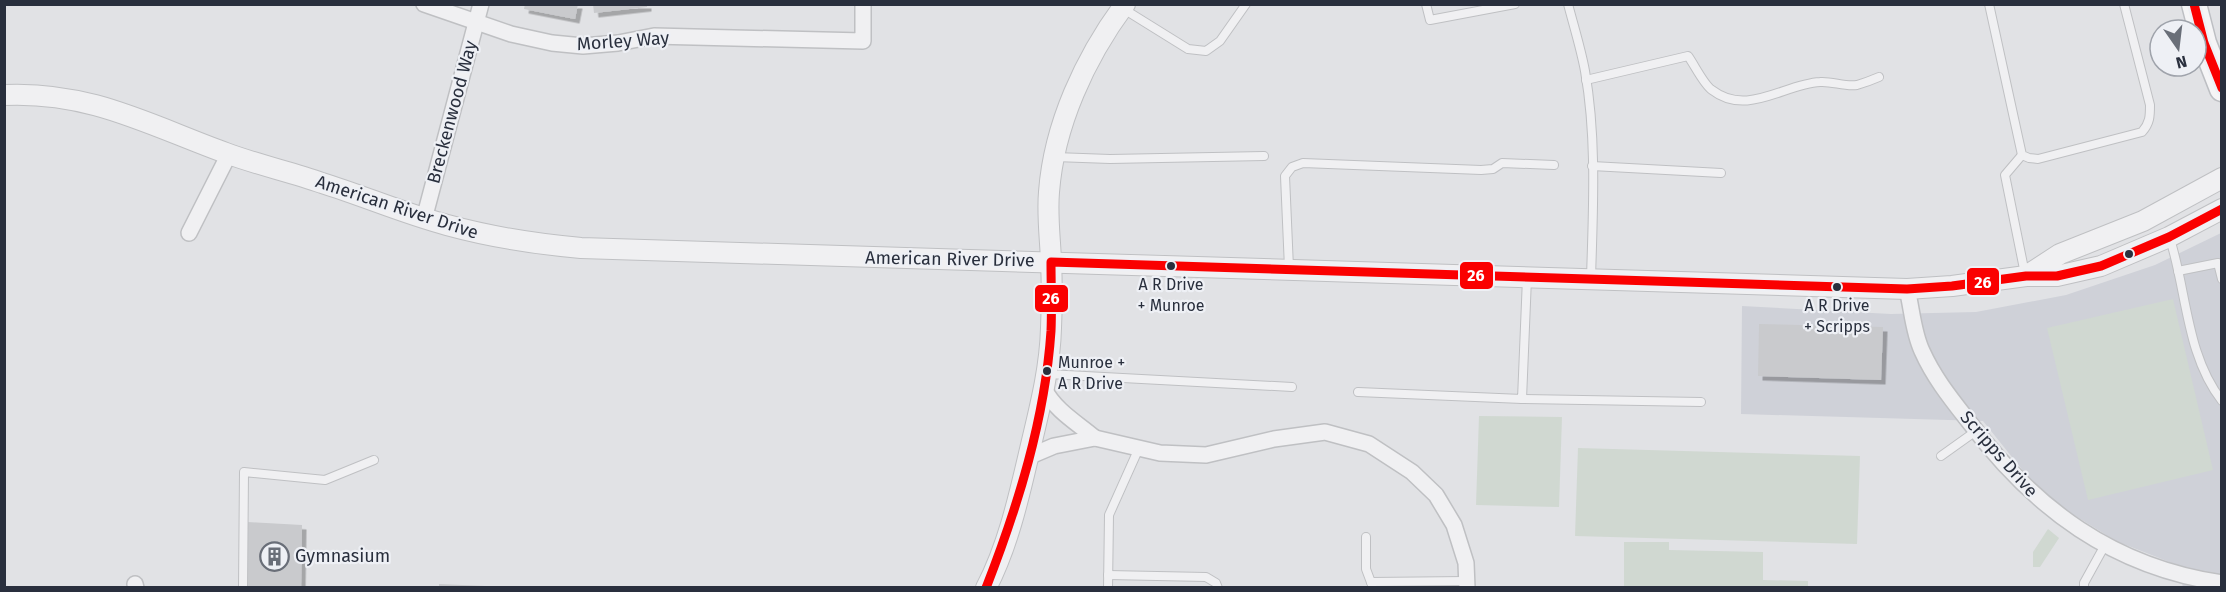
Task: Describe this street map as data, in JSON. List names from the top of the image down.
{
  "streets": {
    "street": [
      "Morley Way",
      "Breckenwood Way",
      "American River Drive",
      "Scripps Drive"
    ]
  },
  "crossings": [
    ["Morley Way", "Breckenwood Way"],
    ["Breckenwood Way", "American River Drive"],
    ["American River Drive", "Scripps Drive"]
  ],
  "places": {
    "other": ["A R Drive + Munroe", "A R Drive + Scripps", "Munroe + A R Drive"],
    "building": ["Gymnasium"]
  },
  "lines": ["transit line 26"],
  "north": "bottom"
}
